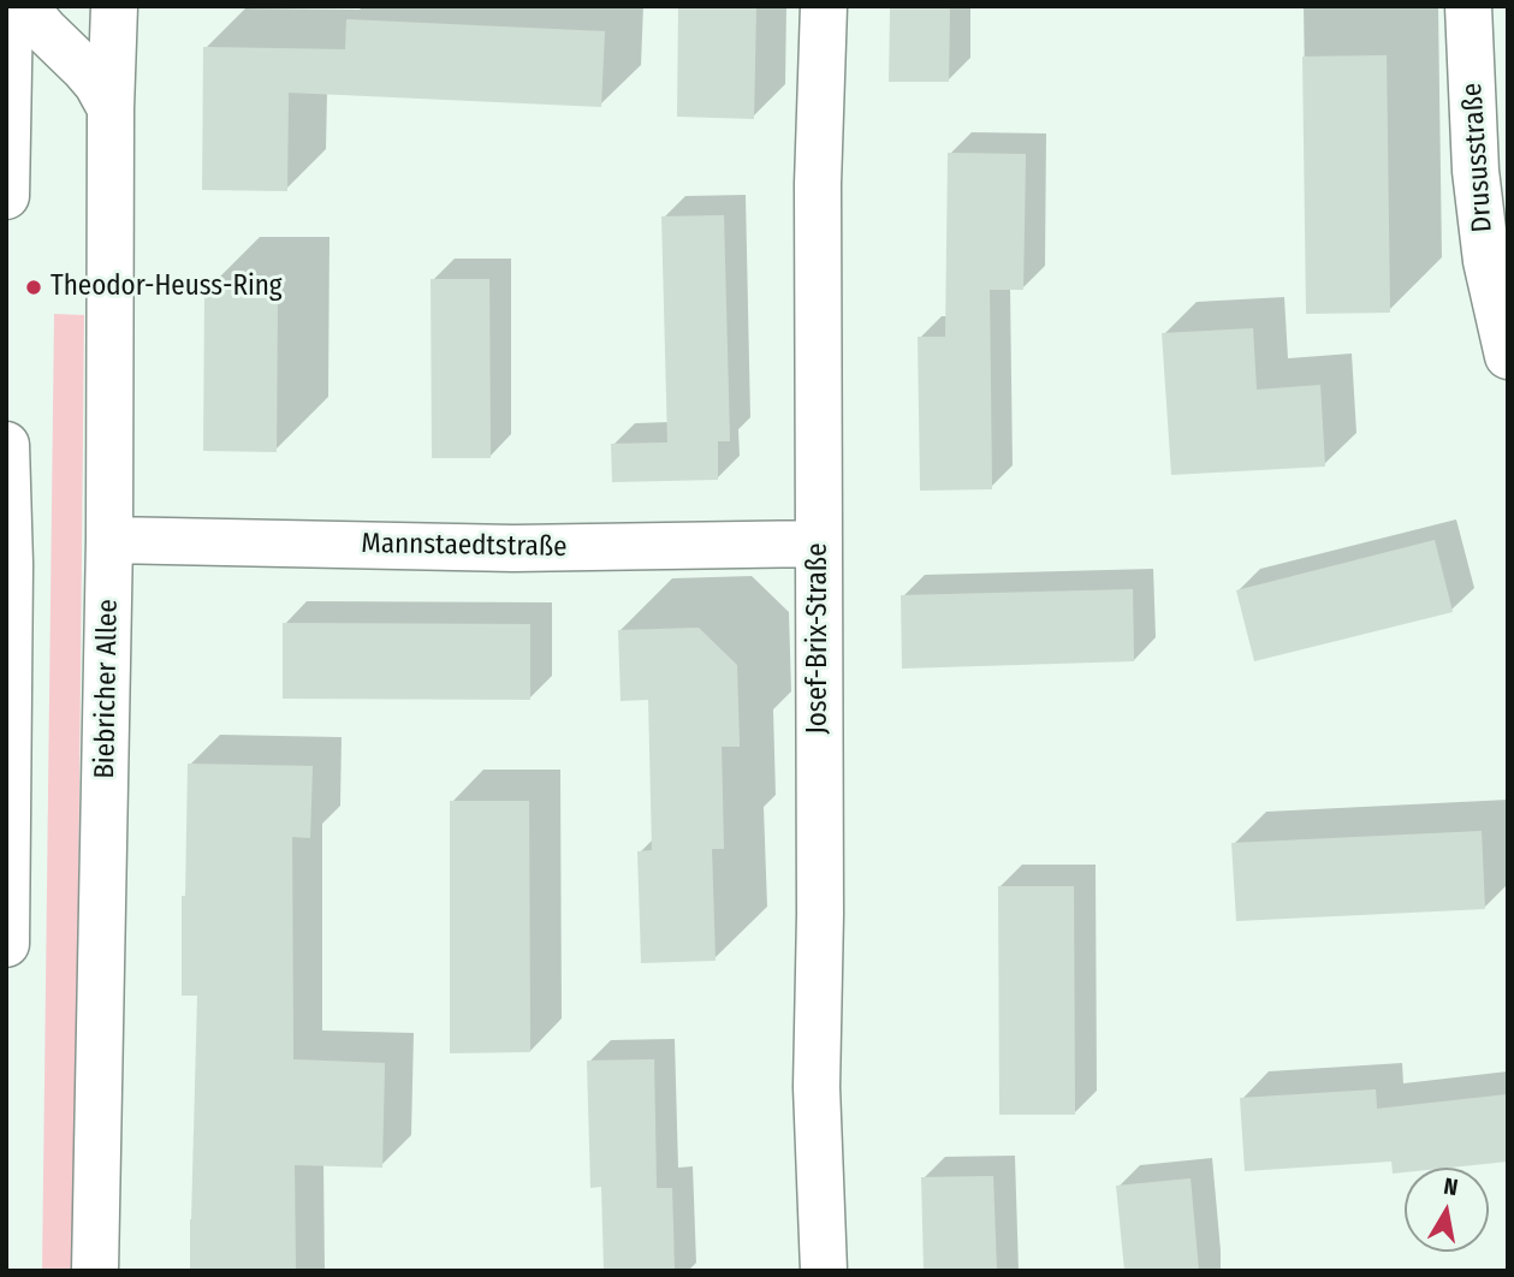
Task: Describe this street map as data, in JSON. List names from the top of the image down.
{
  "streets": {
    "street": [
      "Drususstraße",
      "Mannstaedtstraße",
      "Josef-Brix-Straße",
      "Biebricher Allee"
    ]
  },
  "crossings": [
    ["Mannstaedtstraße", "Josef-Brix-Straße"],
    ["Mannstaedtstraße", "Biebricher Allee"]
  ],
  "places": ["Theodor-Heuss-Ring"],
  "north": "top"
}
